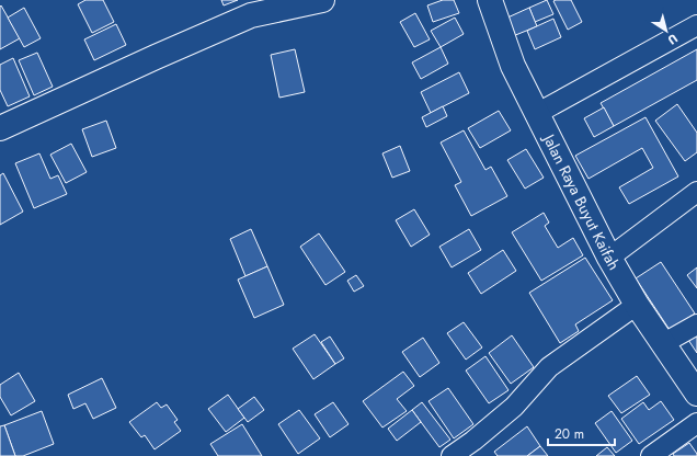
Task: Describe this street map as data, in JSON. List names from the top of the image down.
{
  "streets": {
    "street": ["Jalan Raya Buyut Kaifah"]
  },
  "scale_bar": "20 m",
  "north": "bottom right"
}
